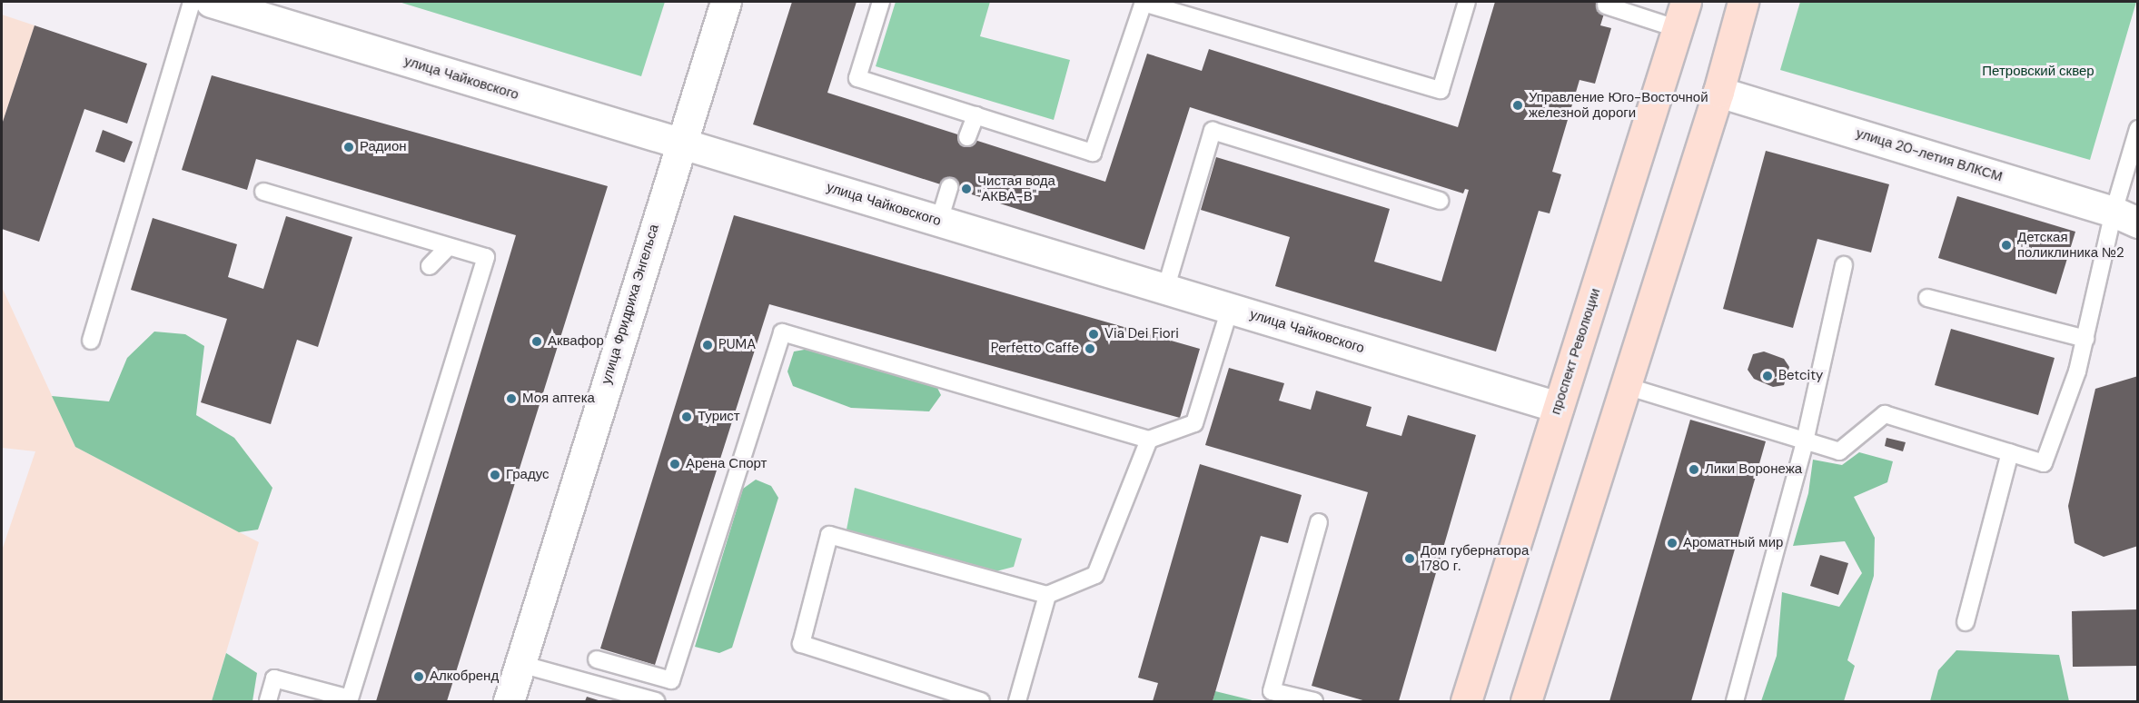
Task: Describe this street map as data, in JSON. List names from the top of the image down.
{
  "streets": {
    "main road": ["проспект Революции"],
    "street": ["улица Чайковского", "улица 20-летия ВЛКСМ", "улица Фридриха Энгельса"]
  },
  "crossings": [
    ["улица Чайковского", "улица Фридриха Энгельса"],
    ["улица Чайковского", "проспект Революции"]
  ],
  "parks": ["Петровский сквер"],
  "places": [
    "Управление Юго-Восточной железной дороги",
    "Радион",
    "Чистая вода \"АКВА-В\"",
    "Детская поликлиника №2",
    "Via Dei Fiori",
    "Аквафор",
    "PUMA",
    "Perfetto Caffe",
    "Betcity",
    "Моя аптека",
    "Турист",
    "Арена Спорт",
    "Лики Воронежа",
    "Градус",
    "Ароматный мир",
    "Дом губернатора 1780 г.",
    "Алкобренд"
  ]
}
